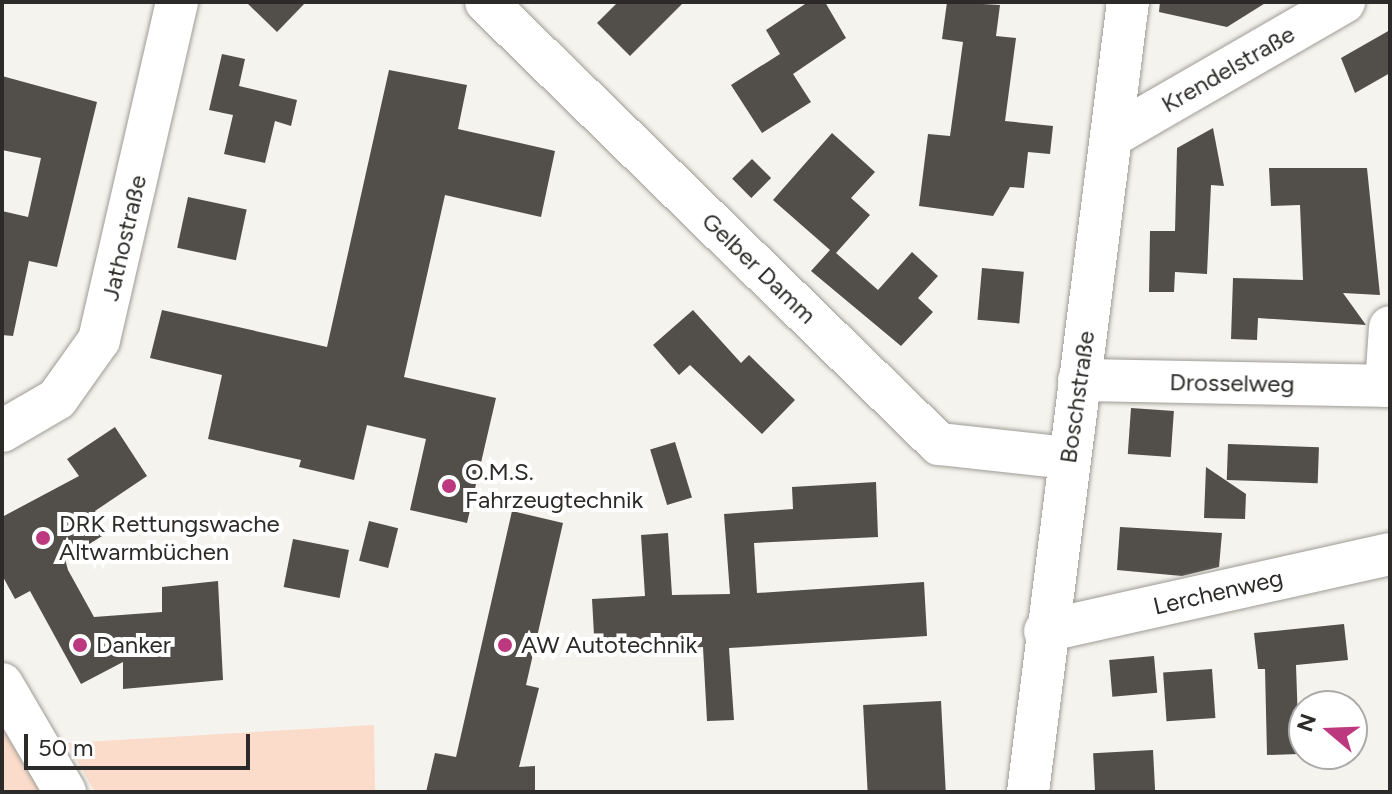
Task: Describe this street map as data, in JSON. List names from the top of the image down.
{
  "streets": {
    "street": [
      "Krendelstraße",
      "Jathostraße",
      "Gelber Damm",
      "Drosselweg",
      "Boschstraße",
      "Lerchenweg"
    ]
  },
  "crossings": [
    ["Krendelstraße", "Boschstraße"],
    ["Gelber Damm", "Boschstraße"],
    ["Drosselweg", "Boschstraße"],
    ["Boschstraße", "Lerchenweg"]
  ],
  "places": [
    "O.M.S. Fahrzeugtechnik",
    "DRK Rettungswache Altwarmbüchen",
    "Danker",
    "AW Autotechnik"
  ],
  "scale_bar": "50 m",
  "north": "left"
}
